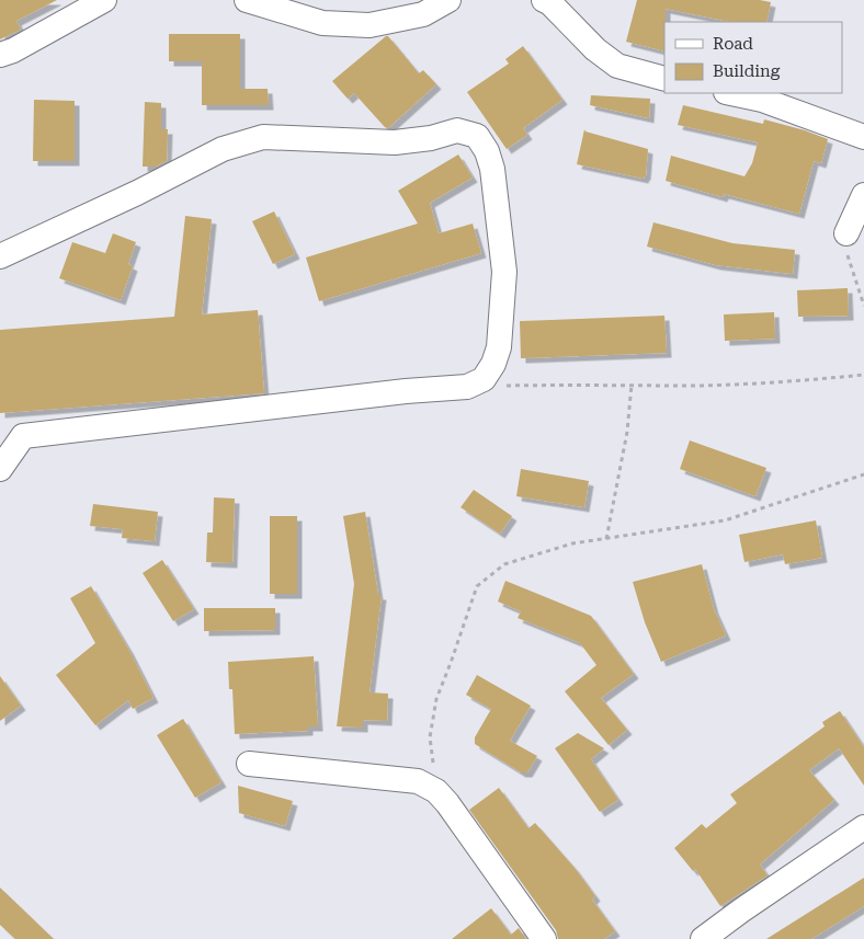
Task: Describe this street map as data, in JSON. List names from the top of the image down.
{
  "legend": ["Road", "Building"]
}
